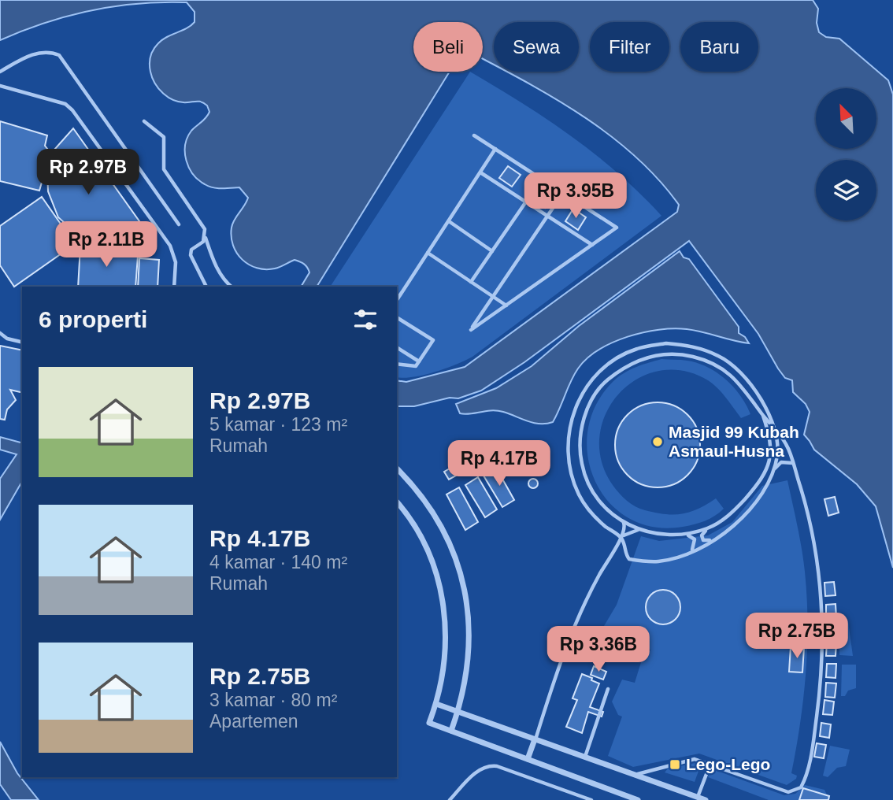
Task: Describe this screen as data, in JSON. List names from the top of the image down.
{
  "places": {
    "other": ["Masjid 99 Kubah Asmaul-Husna"],
    "transit": ["Lego-Lego"]
  },
  "north": "top left",
  "page": {
    "chip": [
      "Beli",
      "Sewa",
      "Filter",
      "Baru"
    ],
    "price": [
      "Rp 2.97B",
      "Rp 3.95B",
      "Rp 2.11B",
      "Rp 4.17B",
      "Rp 2.75B",
      "Rp 3.36B"
    ],
    "heading": "6 properti",
    "list": [
      {
        "name": "Rp 2.97B",
        "note": "5 kamar · 123 m² · Rumah"
      },
      {
        "name": "Rp 4.17B",
        "note": "4 kamar · 140 m² · Rumah"
      },
      {
        "name": "Rp 2.75B",
        "note": "3 kamar · 80 m² · Apartemen"
      }
    ]
  }
}
